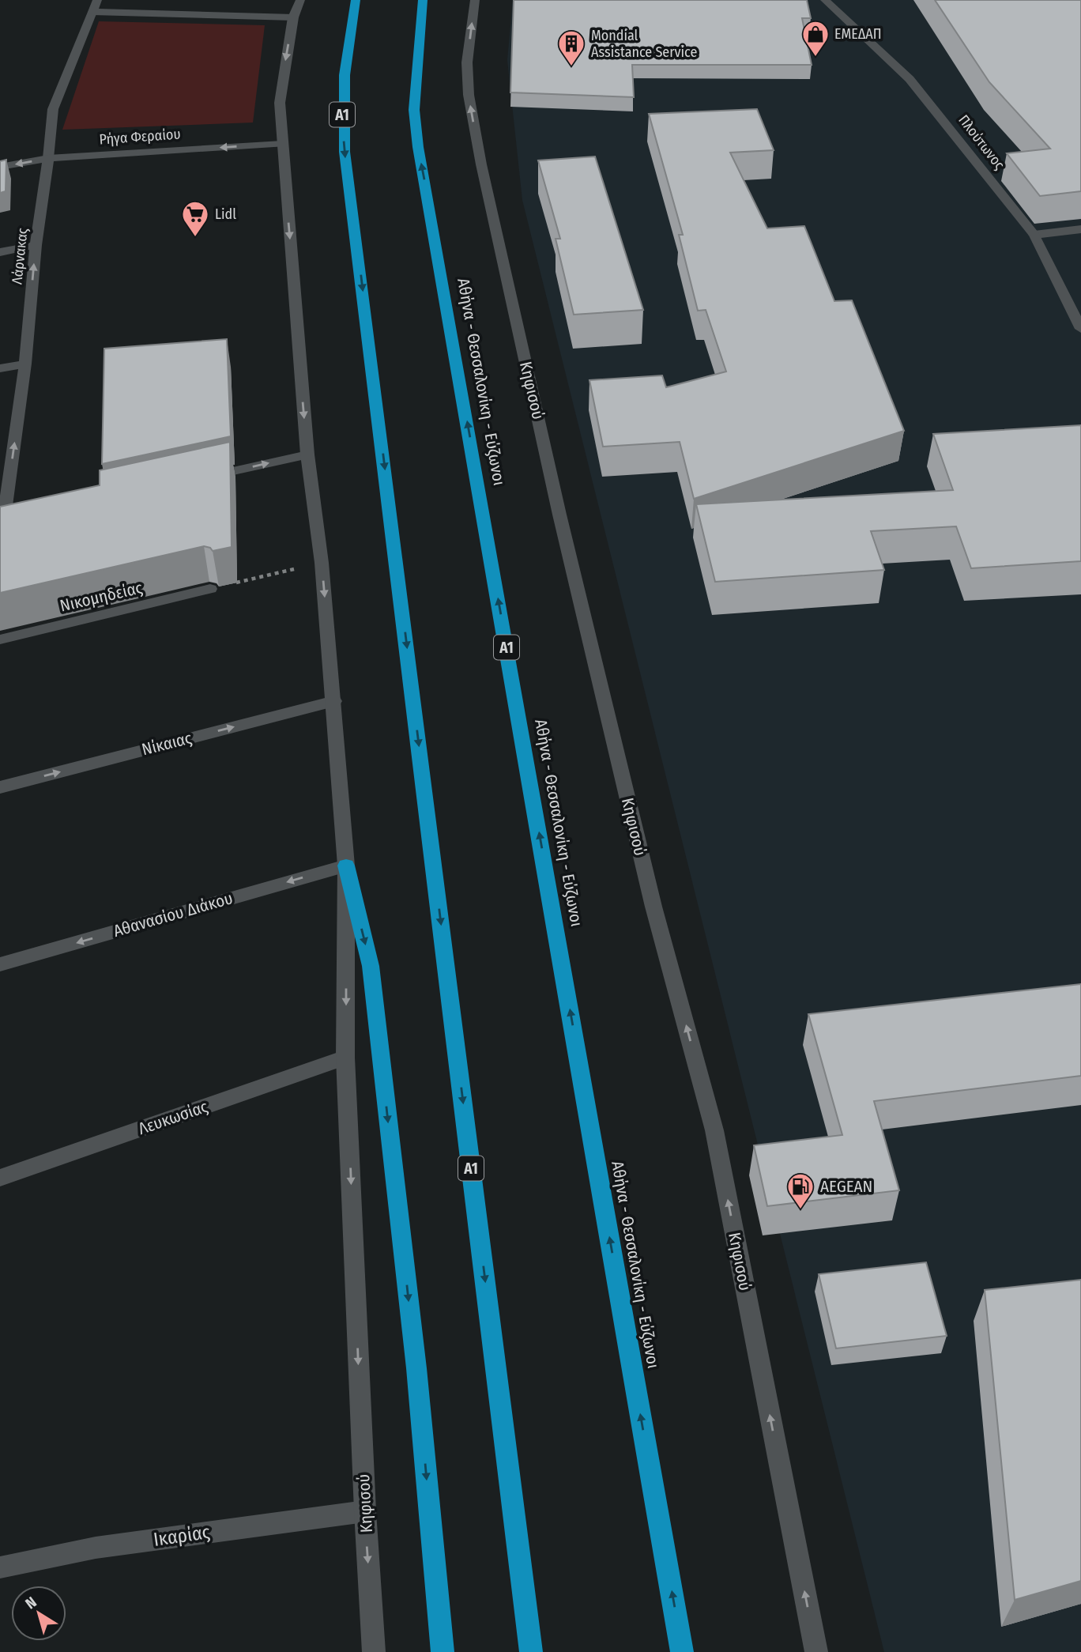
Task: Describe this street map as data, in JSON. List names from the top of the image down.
{
  "streets": {
    "highway": ["Α1", "Αθήνα - Θεσσαλονίκη - Εύζωνοι"],
    "main road": [
      "Ρήγα Φεραίου",
      "Πλούτωνος",
      "Λάρνακας",
      "Κηφισού",
      "Νικομηδείας",
      "Νίκαιας",
      "Αθανασίου Διάκου",
      "Λευκωσίας",
      "Ικαρίας"
    ]
  },
  "crossings": [
    ["Ρήγα Φεραίου", "Λάρνακας"],
    ["Ρήγα Φεραίου", "Κηφισού"],
    ["Κηφισού", "Νίκαιας"],
    ["Κηφισού", "Αθανασίου Διάκου"],
    ["Κηφισού", "Λευκωσίας"],
    ["Κηφισού", "Ικαρίας"]
  ],
  "one_way": ["Λάρνακας", "Νίκαιας", "Αθανασίου Διάκου"],
  "places": {
    "shop": ["ΕΜΕΔΑΠ"],
    "building": ["Mondial Assistance Service"],
    "supermarket": ["Lidl"],
    "fuel station": ["AEGEAN"]
  },
  "north": "top left"
}
